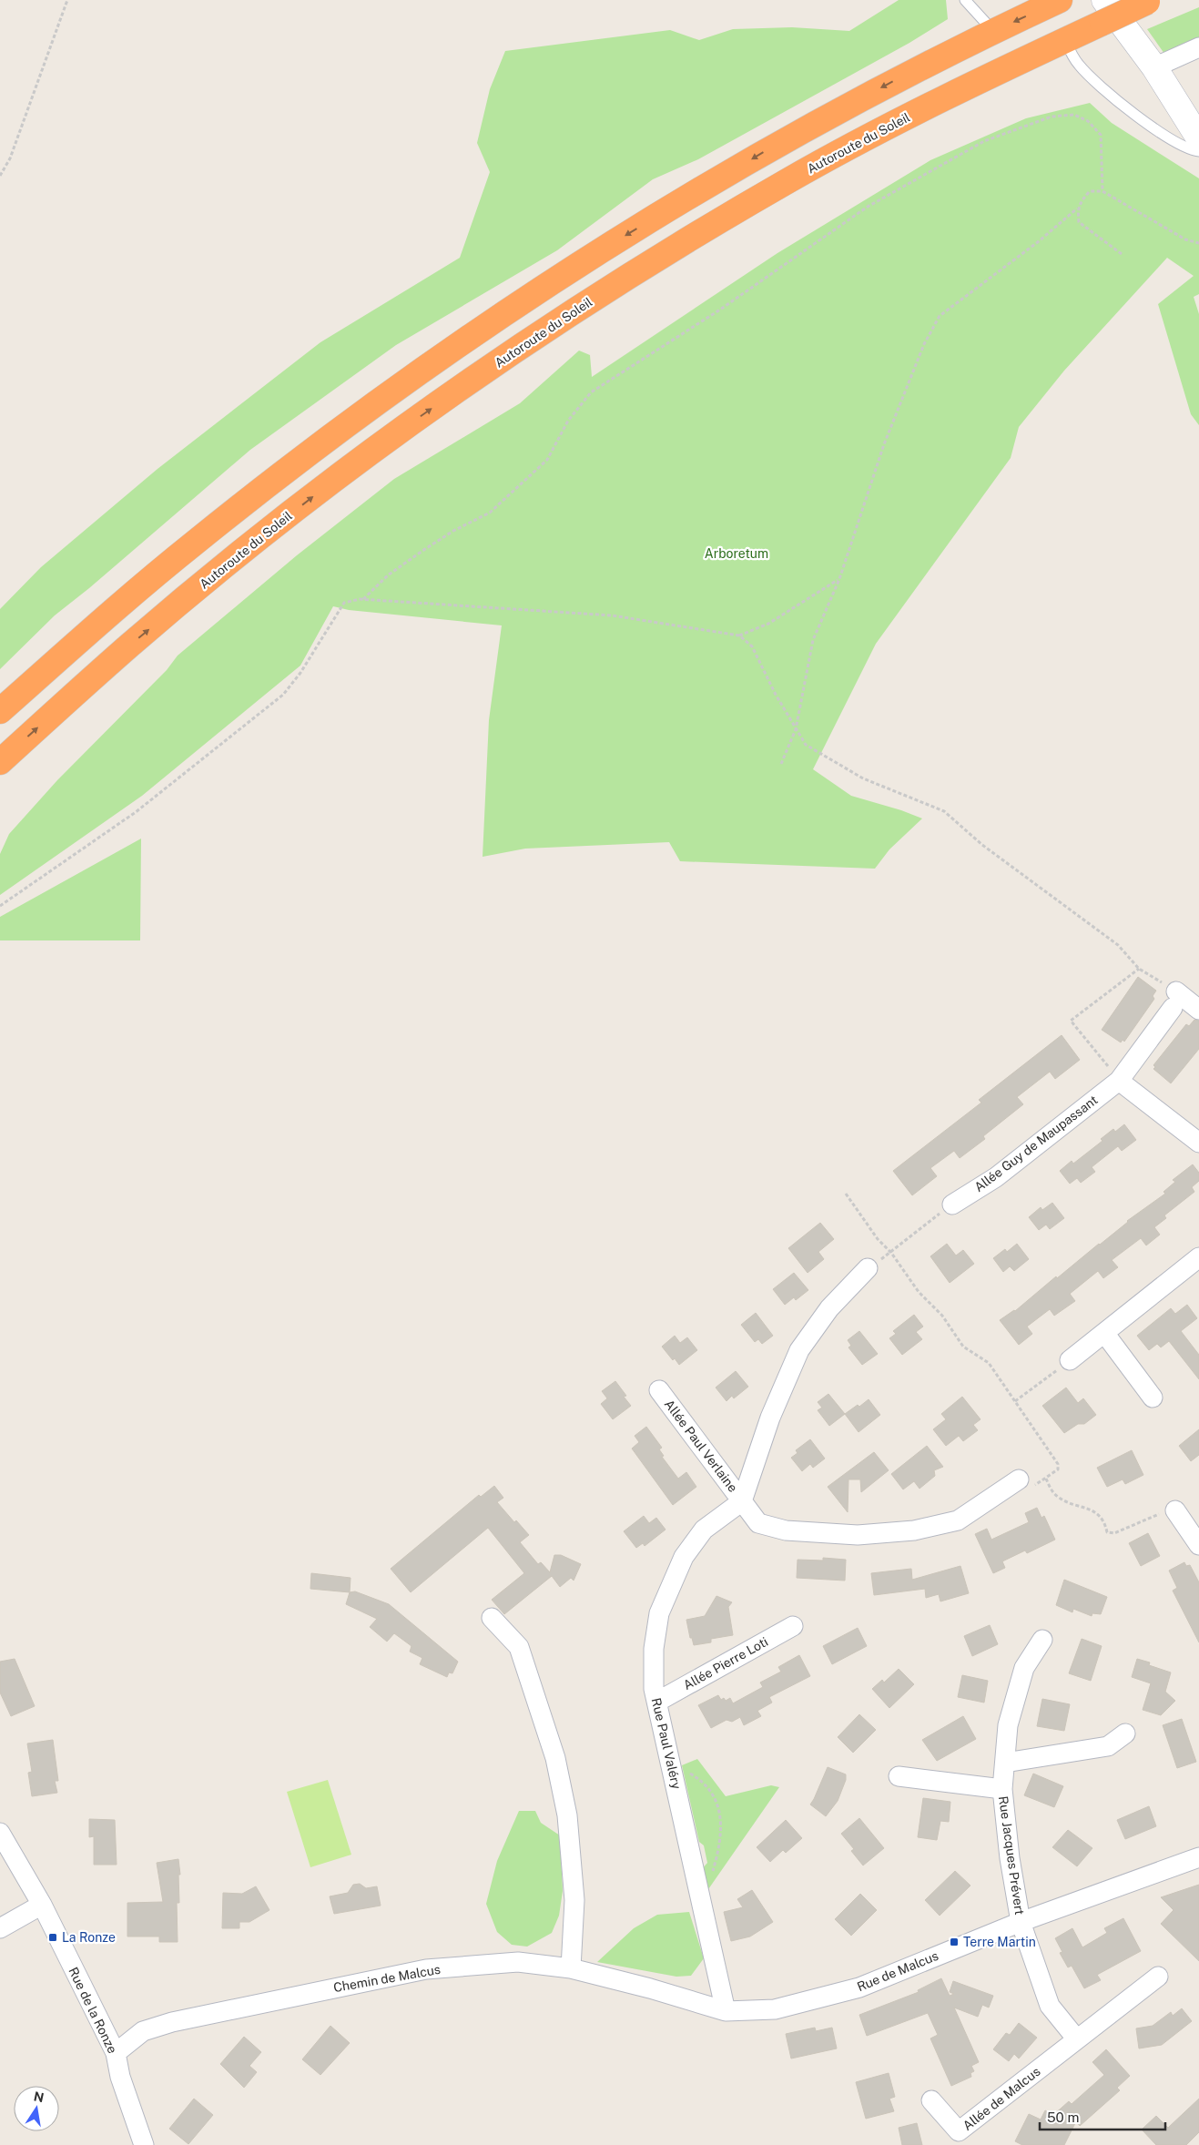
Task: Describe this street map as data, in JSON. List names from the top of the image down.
{
  "streets": {
    "highway": ["Autoroute du Soleil"],
    "street": [
      "Allée Guy de Maupassant",
      "Allée Paul Verlaine",
      "Allée Pierre Loti",
      "Rue Paul Valéry",
      "Rue Jacques Prévert",
      "Rue de Malcus",
      "Chemin de Malcus",
      "Rue de la Ronze",
      "Allée de Malcus"
    ]
  },
  "crossings": [
    ["Allée Paul Verlaine", "Rue Paul Valéry"],
    ["Allée Pierre Loti", "Rue Paul Valéry"],
    ["Rue Paul Valéry", "Rue de Malcus"],
    ["Rue Paul Valéry", "Chemin de Malcus"],
    ["Rue Jacques Prévert", "Rue de Malcus"],
    ["Rue de Malcus", "Chemin de Malcus"],
    ["Chemin de Malcus", "Rue de la Ronze"]
  ],
  "parks": ["Arboretum"],
  "places": {
    "transit": ["La Ronze", "Terre Martin"]
  },
  "scale_bar": "50 m",
  "north": "top"
}
